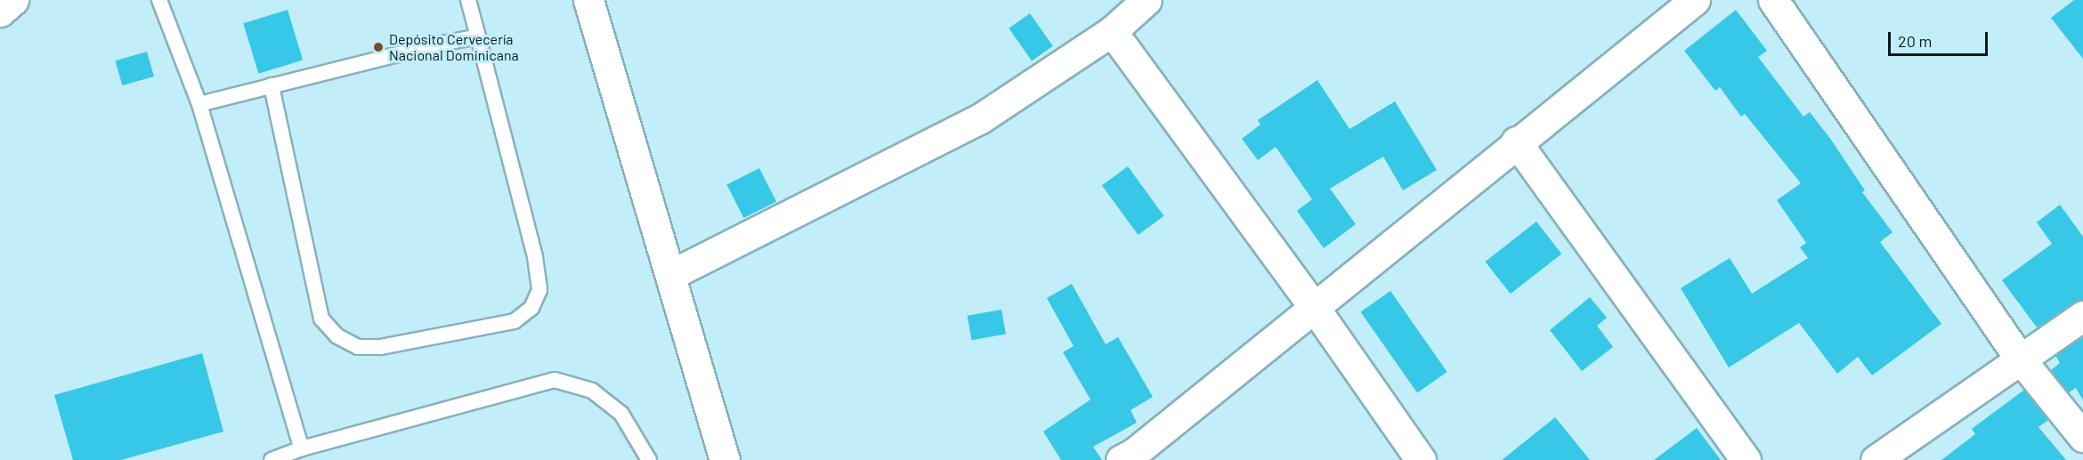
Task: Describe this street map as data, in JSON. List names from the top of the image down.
{
  "places": ["Depósito Cervecería Nacional Dominicana"],
  "scale_bar": "20 m"
}
